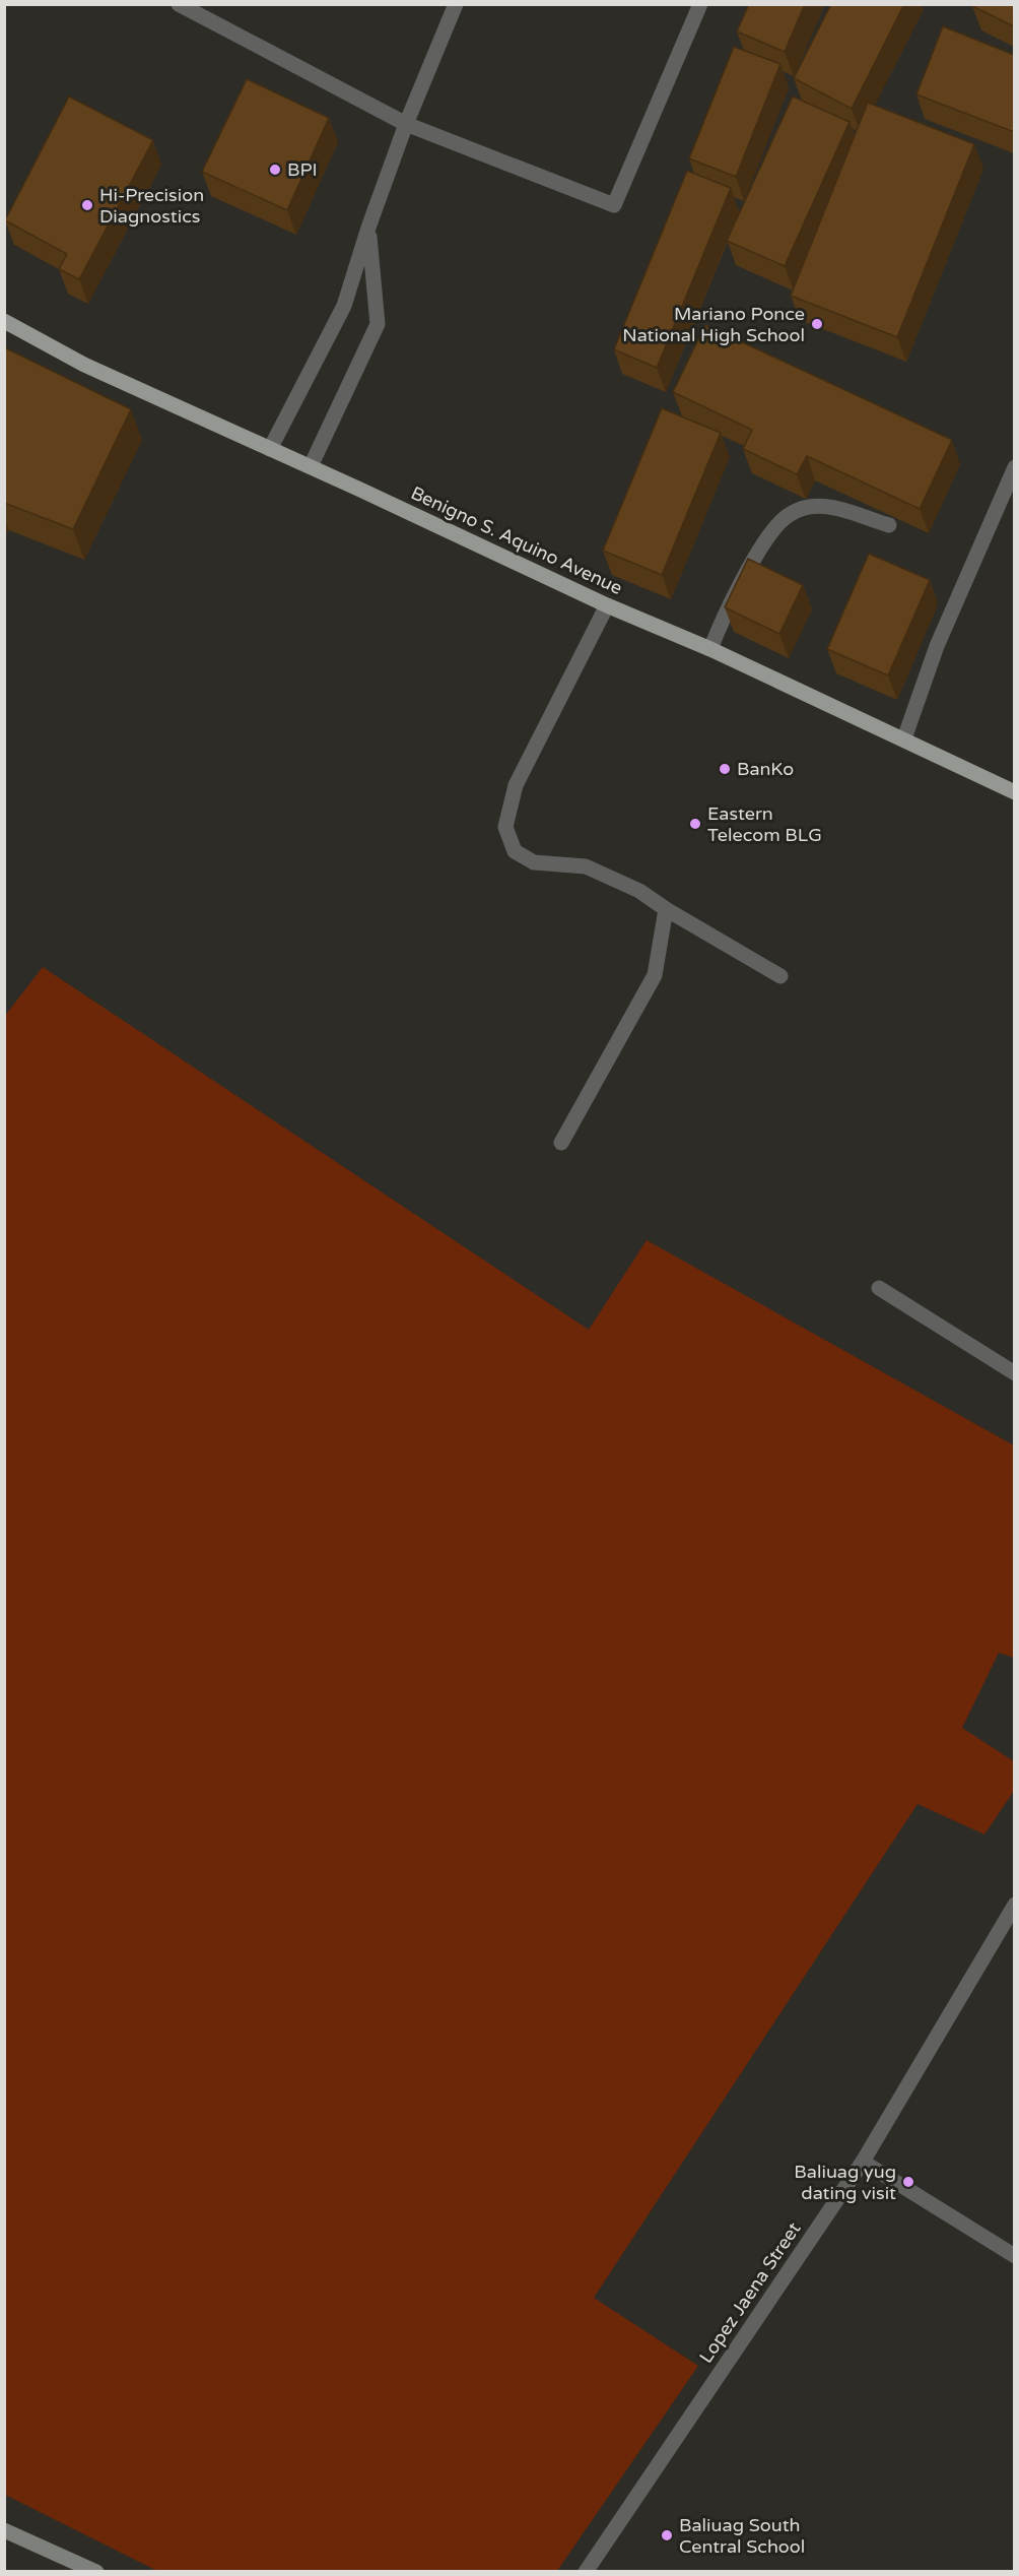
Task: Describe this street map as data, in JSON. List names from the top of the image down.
{
  "streets": {
    "main road": ["Benigno S. Aquino Avenue"],
    "street": ["Lopez Jaena Street"]
  },
  "places": [
    "BPI",
    "Hi-Precision Diagnostics",
    "Mariano Ponce National High School",
    "BanKo",
    "Eastern Telecom BLG",
    "Baliuag yug dating visit",
    "Baliuag South Central School"
  ]
}
